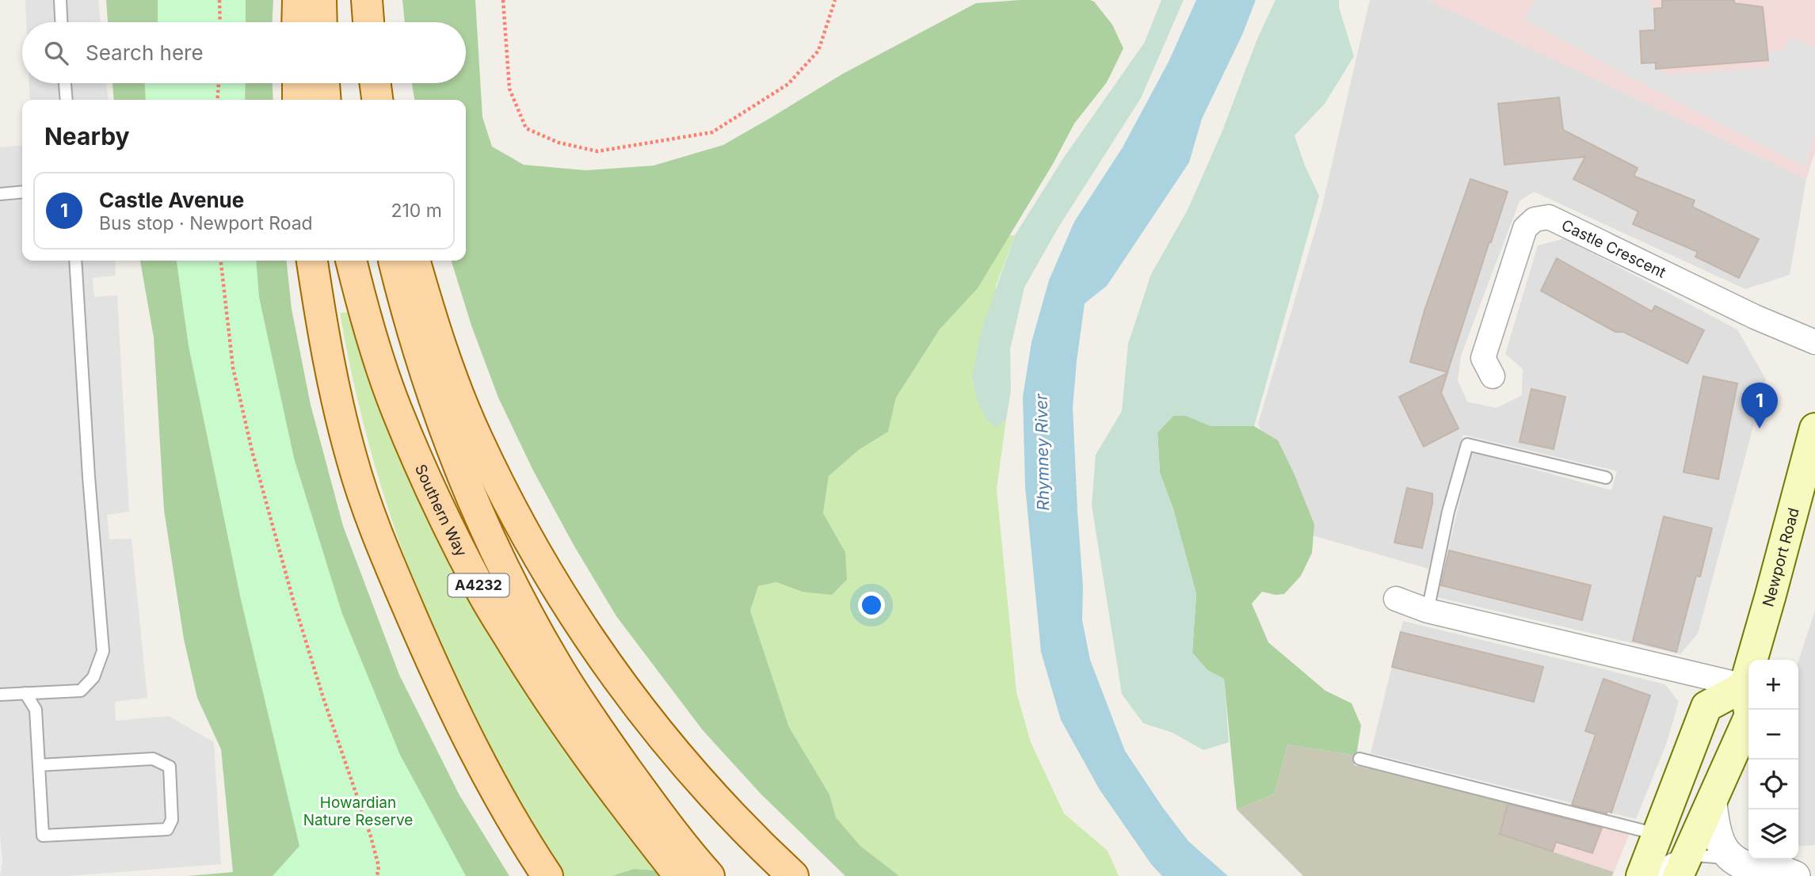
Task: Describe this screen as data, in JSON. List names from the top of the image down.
{
  "streets": {
    "main road": ["Southern Way", "Newport Road", "A4232"],
    "street": ["Castle Crescent"]
  },
  "water": ["Rhymney River"],
  "parks": ["Howardian Nature Reserve"],
  "page": {
    "search": "Search here",
    "heading": "Nearby",
    "list": [
      {
        "mark": "1",
        "name": "Castle Avenue",
        "note": "Bus stop · Newport Road",
        "value": "210 m"
      }
    ],
    "pins": "1",
    "map_buttons": ["+", "−"]
  }
}
